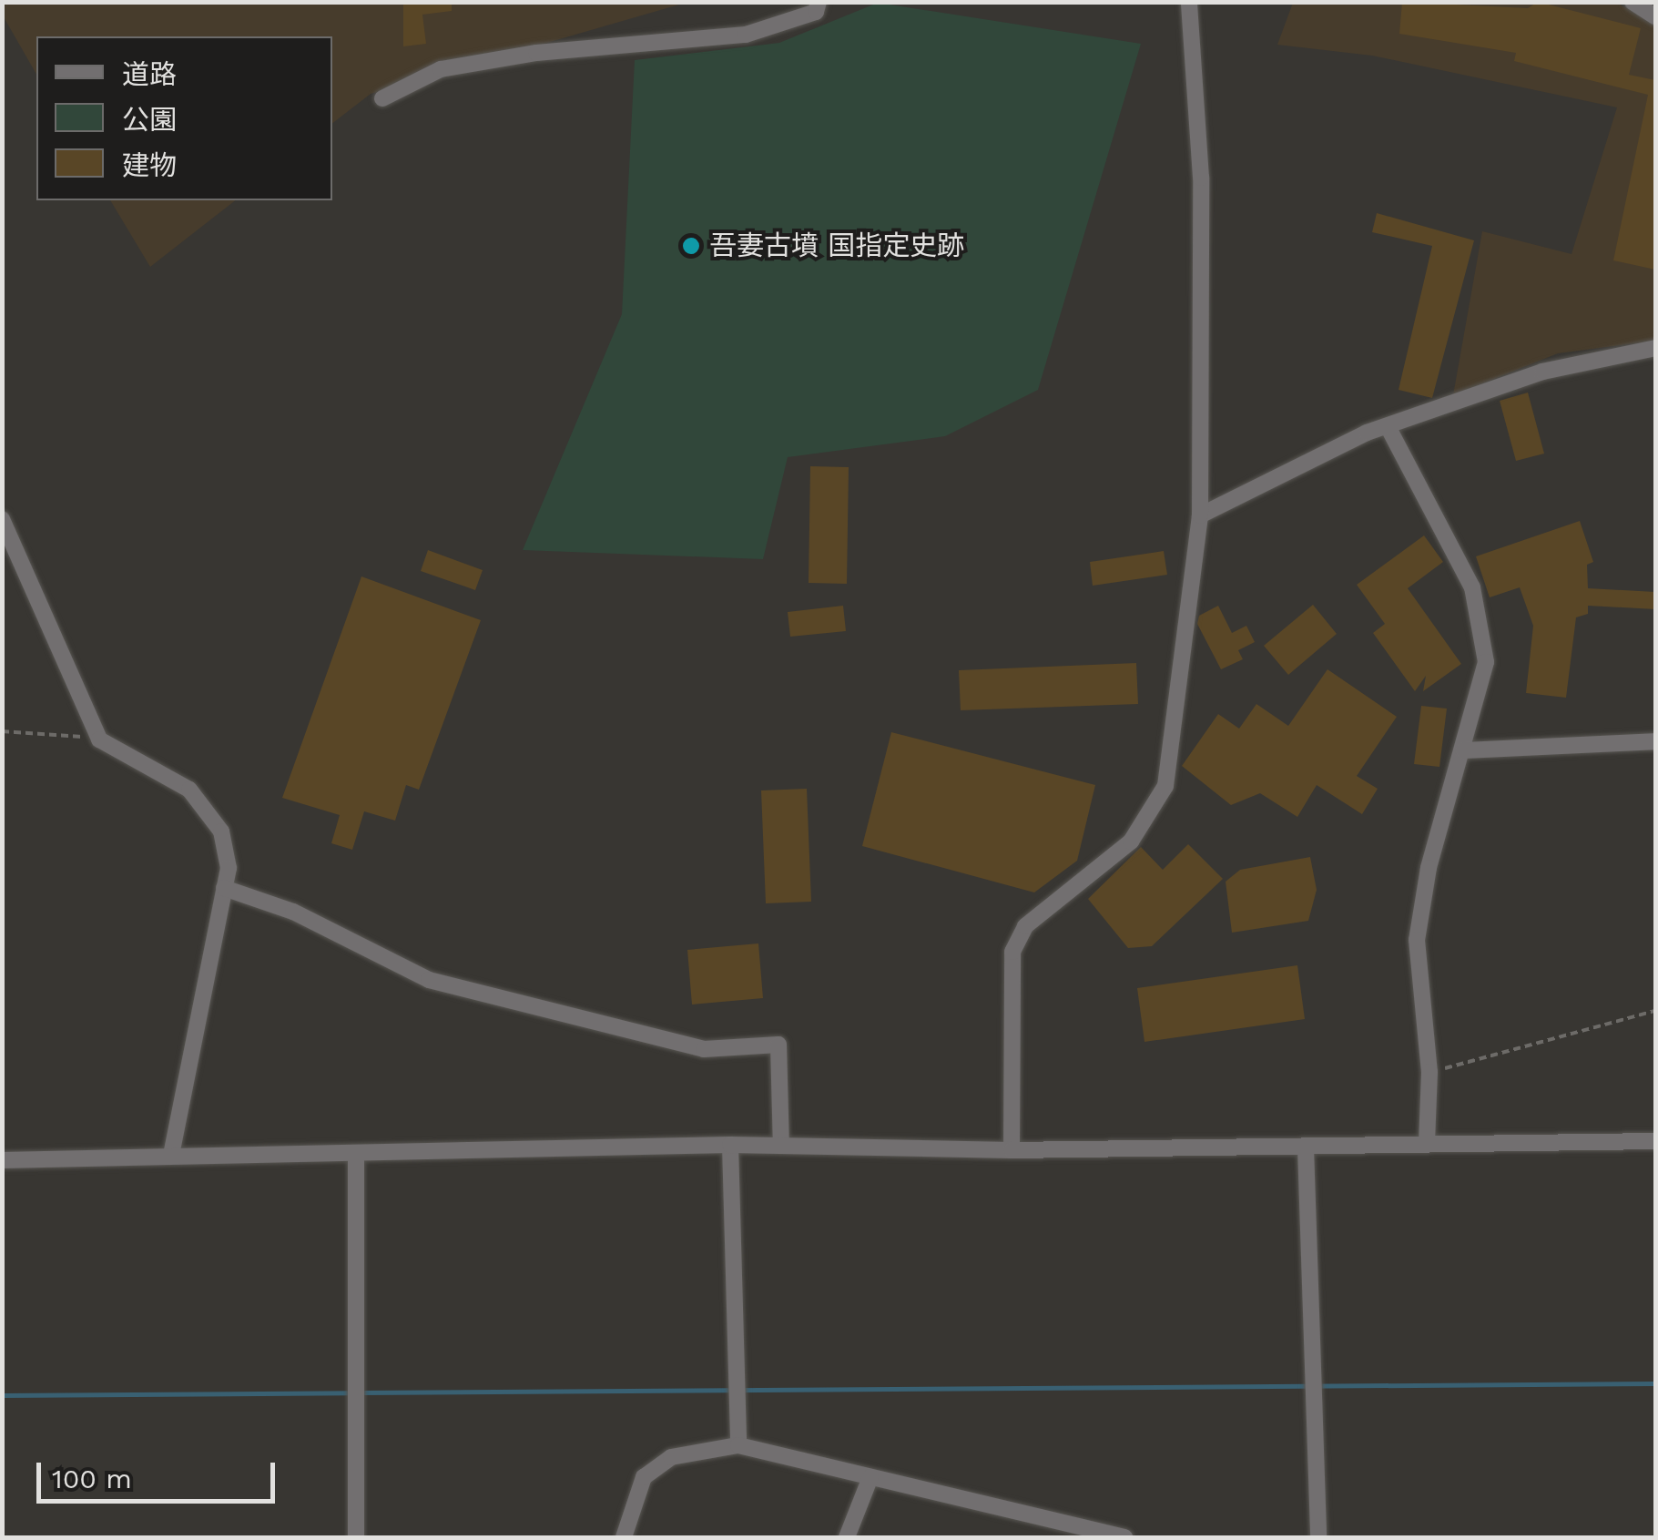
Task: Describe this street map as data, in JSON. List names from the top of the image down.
{
  "places": ["吾妻古墳 国指定史跡"],
  "legend": ["道路", "公園", "建物"],
  "scale_bar": "100 m"
}
